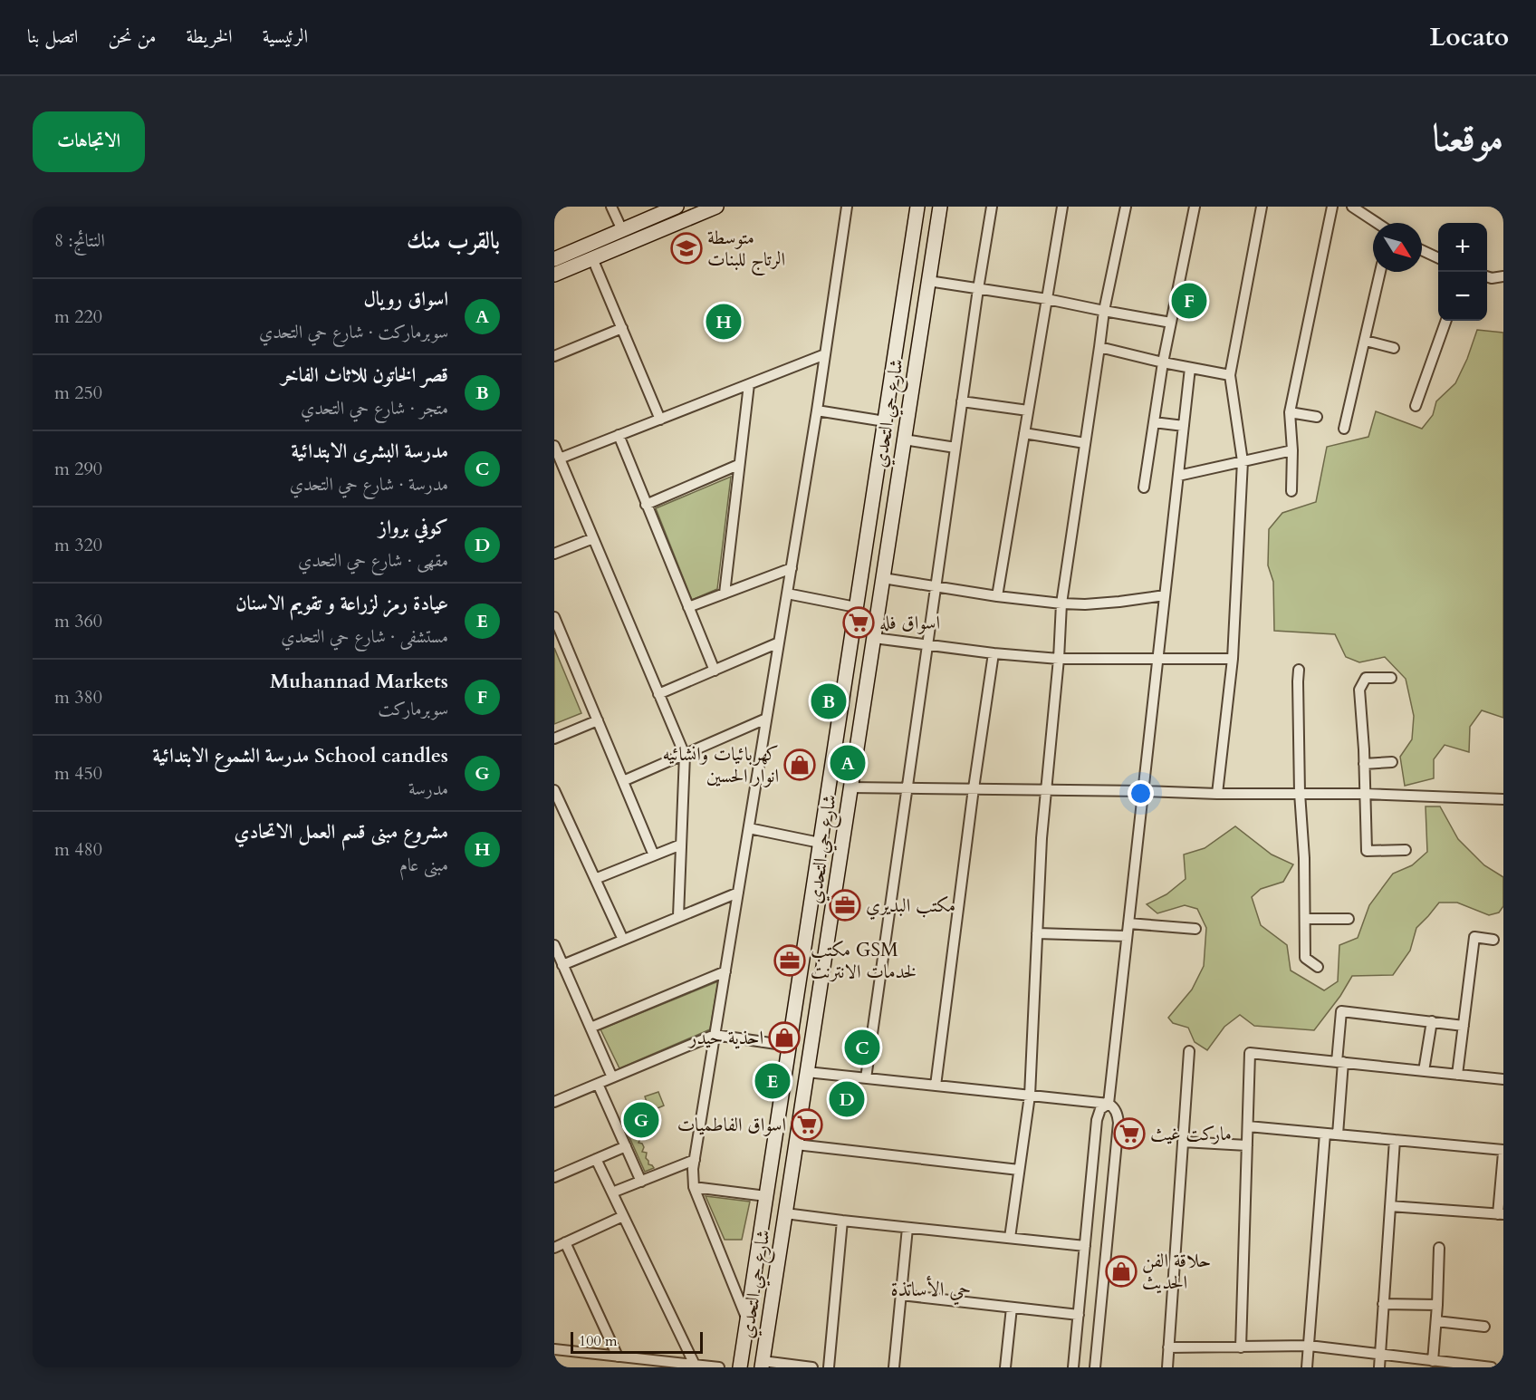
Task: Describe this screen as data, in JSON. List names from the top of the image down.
{
  "streets": {
    "main road": ["شارع حي التحدي"]
  },
  "districts": ["حي الأساتذة"],
  "places": {
    "school or university": ["متوسطة الرتاج للبنات"],
    "supermarket": ["اسواق فله", "اسواق الفاطميات", "ماركت غيث"],
    "shop": ["كهربائيات وانشائيه انوار الحسين", "احذية حيدر", "حلاقة الفن الحديث"],
    "office": ["مكتب البديري", "مكتب GSM لخدمات الانترنت"]
  },
  "scale_bar": "100 m",
  "north": "bottom right",
  "page": {
    "header": "Locato",
    "nav": [
      "الرئيسية",
      "الخريطة",
      "من نحن",
      "اتصل بنا"
    ],
    "title": "موقعنا",
    "buttons": "الاتجاهات",
    "heading": ["بالقرب منك", "النتائج: 8"],
    "map_buttons": ["+", "−"],
    "list": [
      {
        "mark": "A",
        "name": "اسواق رويال",
        "note": "سوبرماركت · شارع حي التحدي",
        "value": "220 m"
      },
      {
        "mark": "B",
        "name": "قصر الخاتون للاثاث الفاخر",
        "note": "متجر · شارع حي التحدي",
        "value": "250 m"
      },
      {
        "mark": "C",
        "name": "مدرسة البشرى الابتدائية",
        "note": "مدرسة · شارع حي التحدي",
        "value": "290 m"
      },
      {
        "mark": "D",
        "name": "كوفي برواز",
        "note": "مقهى · شارع حي التحدي",
        "value": "320 m"
      },
      {
        "mark": "E",
        "name": "عيادة رمز لزراعة و تقويم الاسنان",
        "note": "مستشفى · شارع حي التحدي",
        "value": "360 m"
      },
      {
        "mark": "F",
        "name": "Muhannad Markets",
        "note": "سوبرماركت",
        "value": "380 m"
      },
      {
        "mark": "G",
        "name": "School candles مدرسة الشموع الابتدائية",
        "note": "مدرسة",
        "value": "450 m"
      },
      {
        "mark": "H",
        "name": "مشروع مبنى قسم العمل الاتحادي",
        "note": "مبنى عام",
        "value": "480 m"
      }
    ],
    "pins": [
      "F",
      "H",
      "B",
      "A",
      "C",
      "E",
      "D",
      "G"
    ],
    "scale": "100 m"
  }
}
